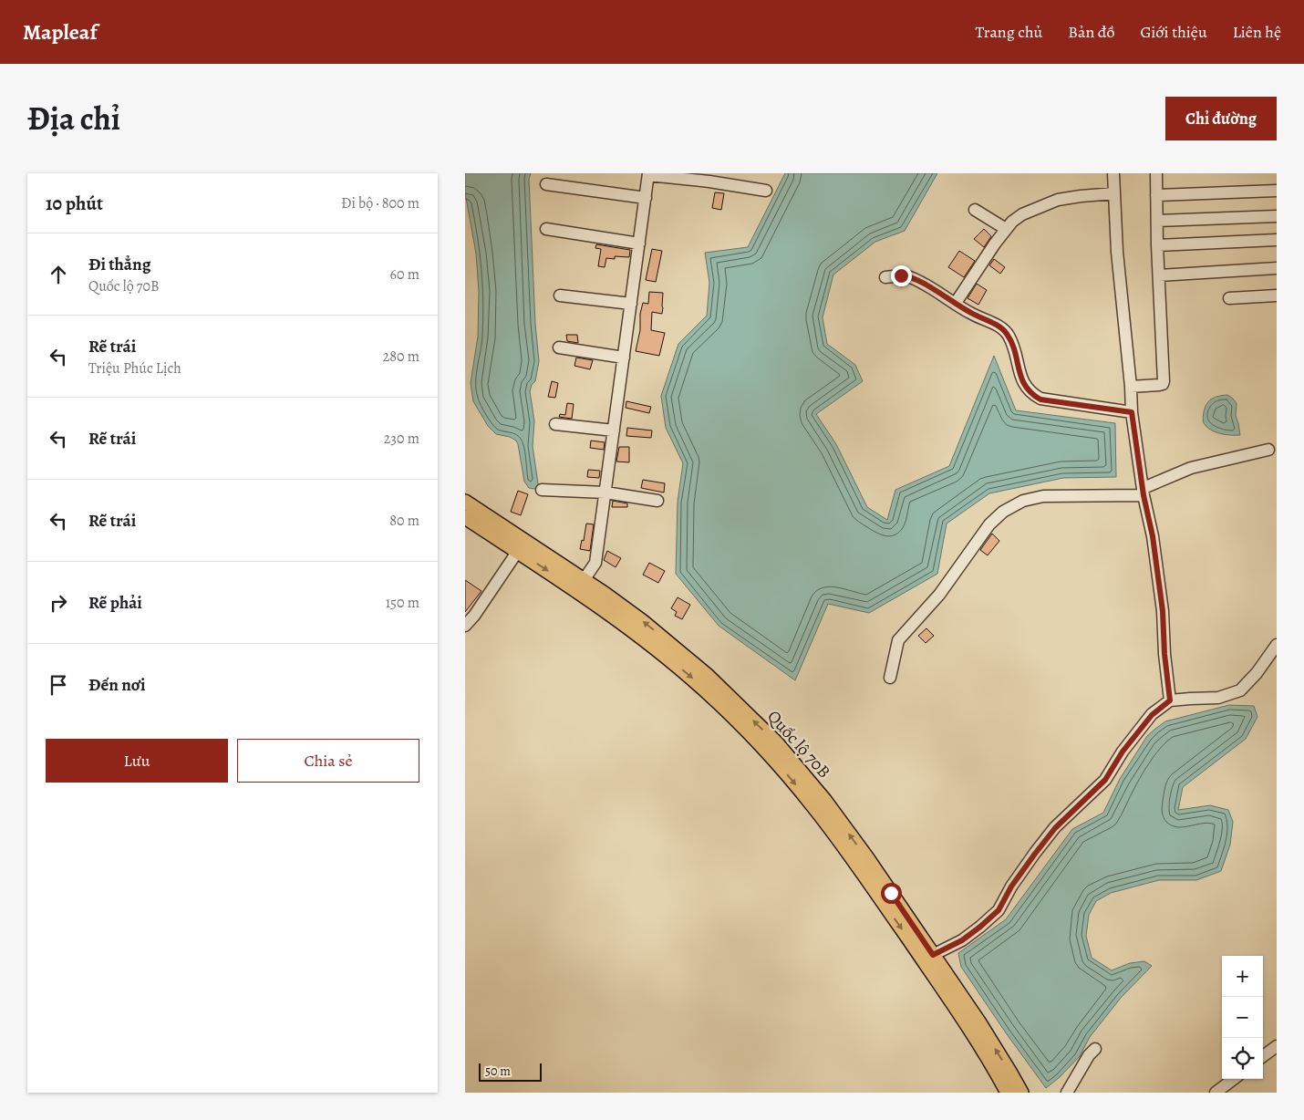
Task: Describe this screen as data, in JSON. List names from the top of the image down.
{
  "streets": {
    "main road": ["Quốc lộ 70B"]
  },
  "scale_bar": "50 m",
  "page": {
    "header": "Mapleaf",
    "nav": [
      "Trang chủ",
      "Bản đồ",
      "Giới thiệu",
      "Liên hệ"
    ],
    "title": "Địa chỉ",
    "buttons": [
      "Chỉ đường",
      ["Lưu", "Chia sẻ"]
    ],
    "heading": ["10 phút", "Đi bộ · 800 m"],
    "list": [
      ["Đi thẳng", "Quốc lộ 70B", "60 m"],
      ["Rẽ trái", "Triệu Phúc Lịch", "280 m"],
      ["Rẽ trái", "230 m"],
      ["Rẽ trái", "80 m"],
      ["Rẽ phải", "150 m"],
      "Đến nơi"
    ],
    "map_buttons": ["+", "−"],
    "scale": "50 m"
  }
}
